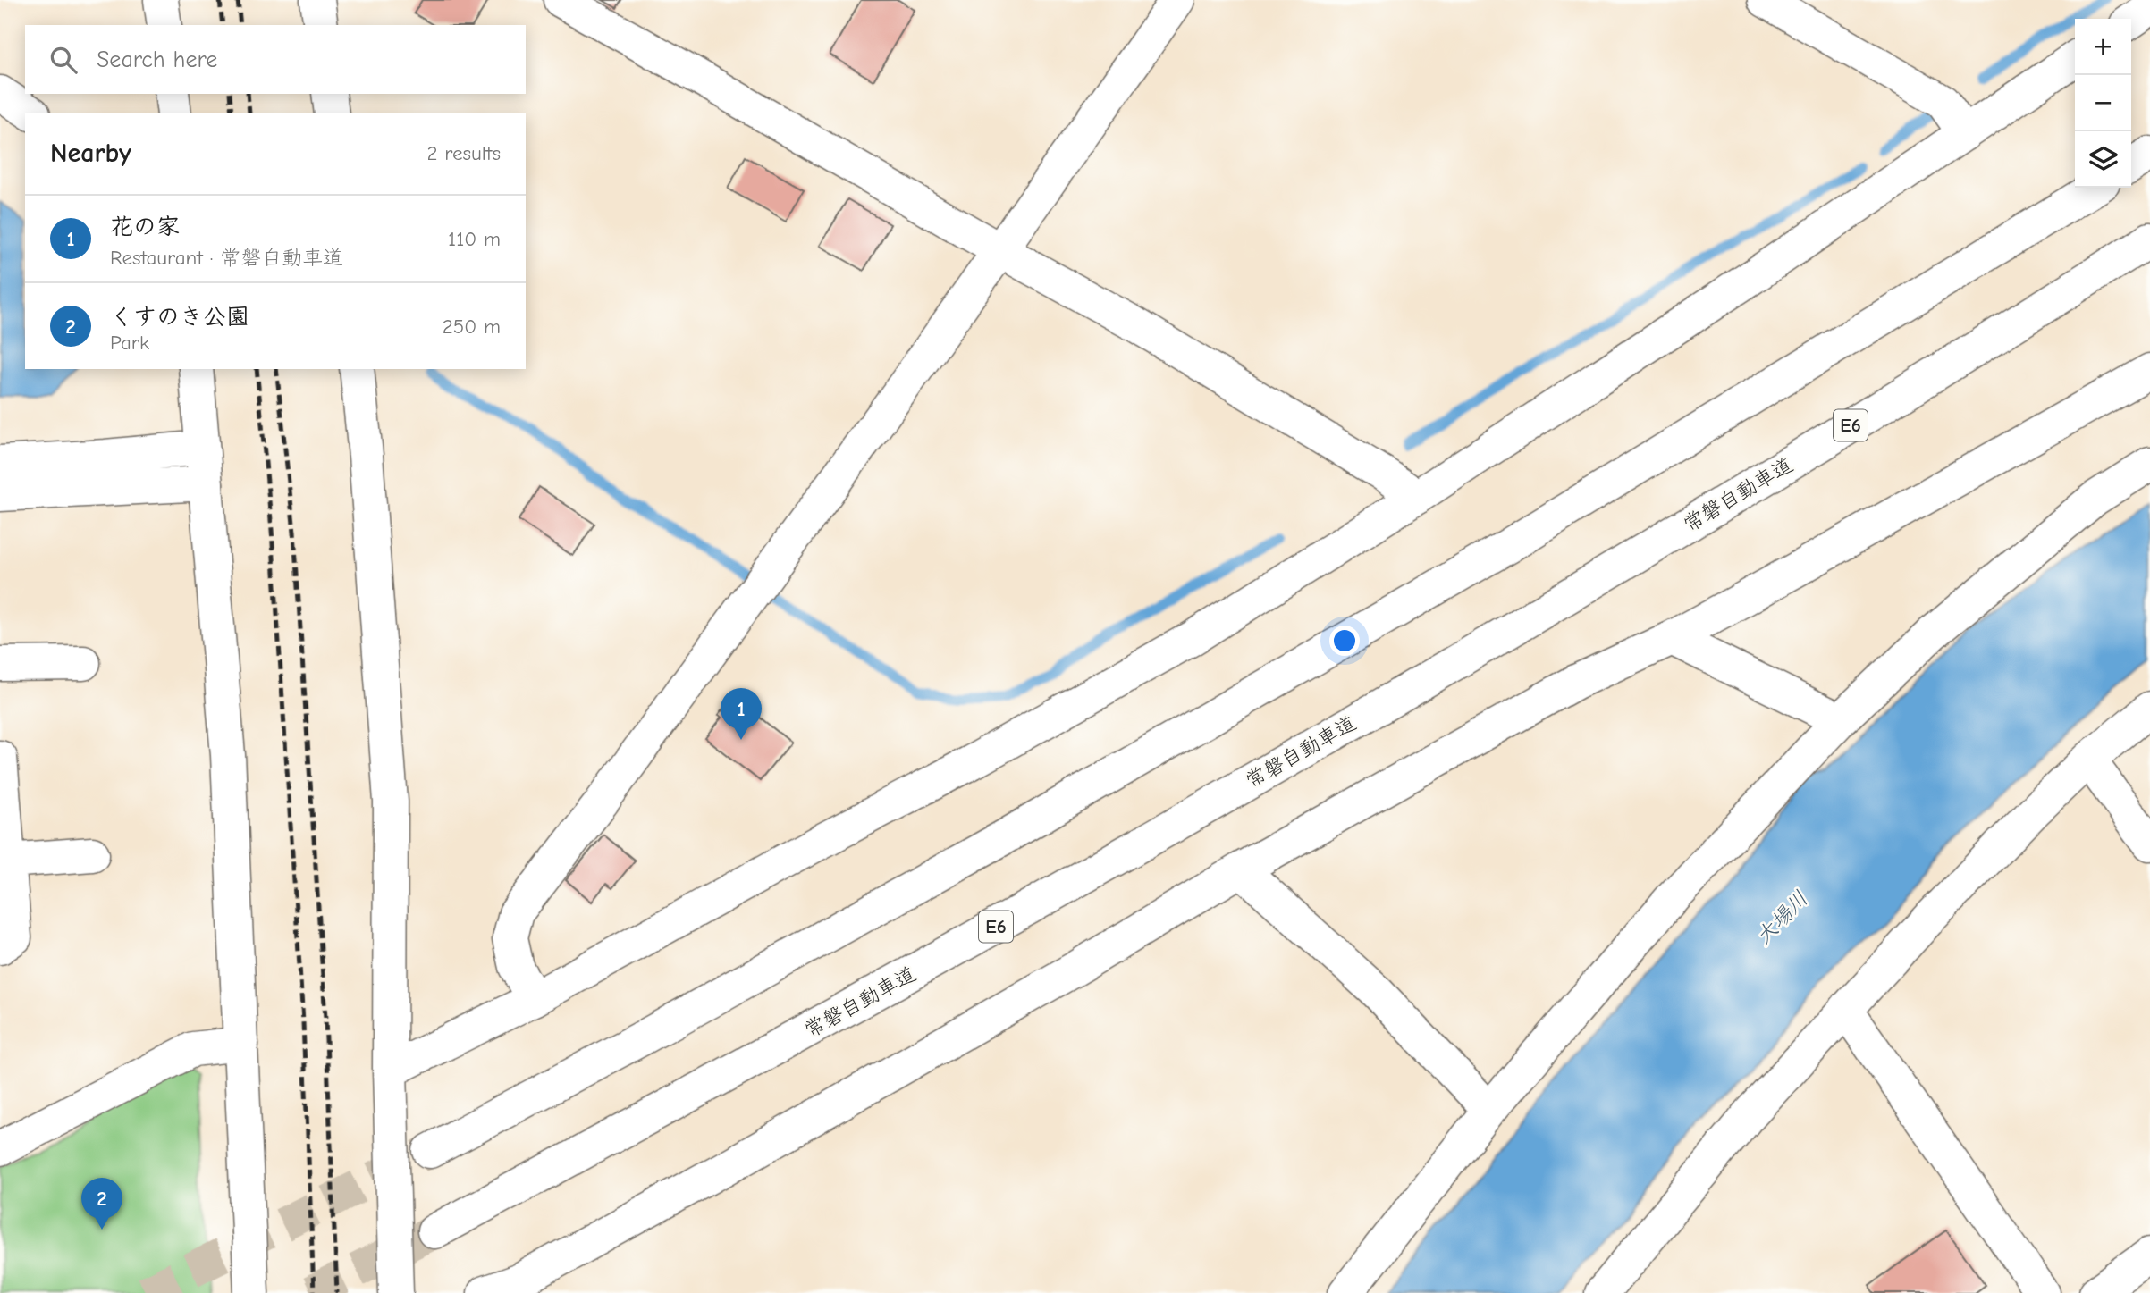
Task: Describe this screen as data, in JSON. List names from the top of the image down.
{
  "streets": {
    "main road": ["E6", "常磐自動車道"]
  },
  "water": ["大場川"],
  "page": {
    "map_buttons": ["+", "−"],
    "search": "Search here",
    "heading": ["Nearby", "2 results"],
    "list": [
      {
        "mark": "1",
        "name": "花の家",
        "note": "Restaurant · 常磐自動車道",
        "value": "110 m"
      },
      {
        "mark": "2",
        "name": "くすのき公園",
        "note": "Park",
        "value": "250 m"
      }
    ],
    "pins": ["1", "2"]
  }
}
